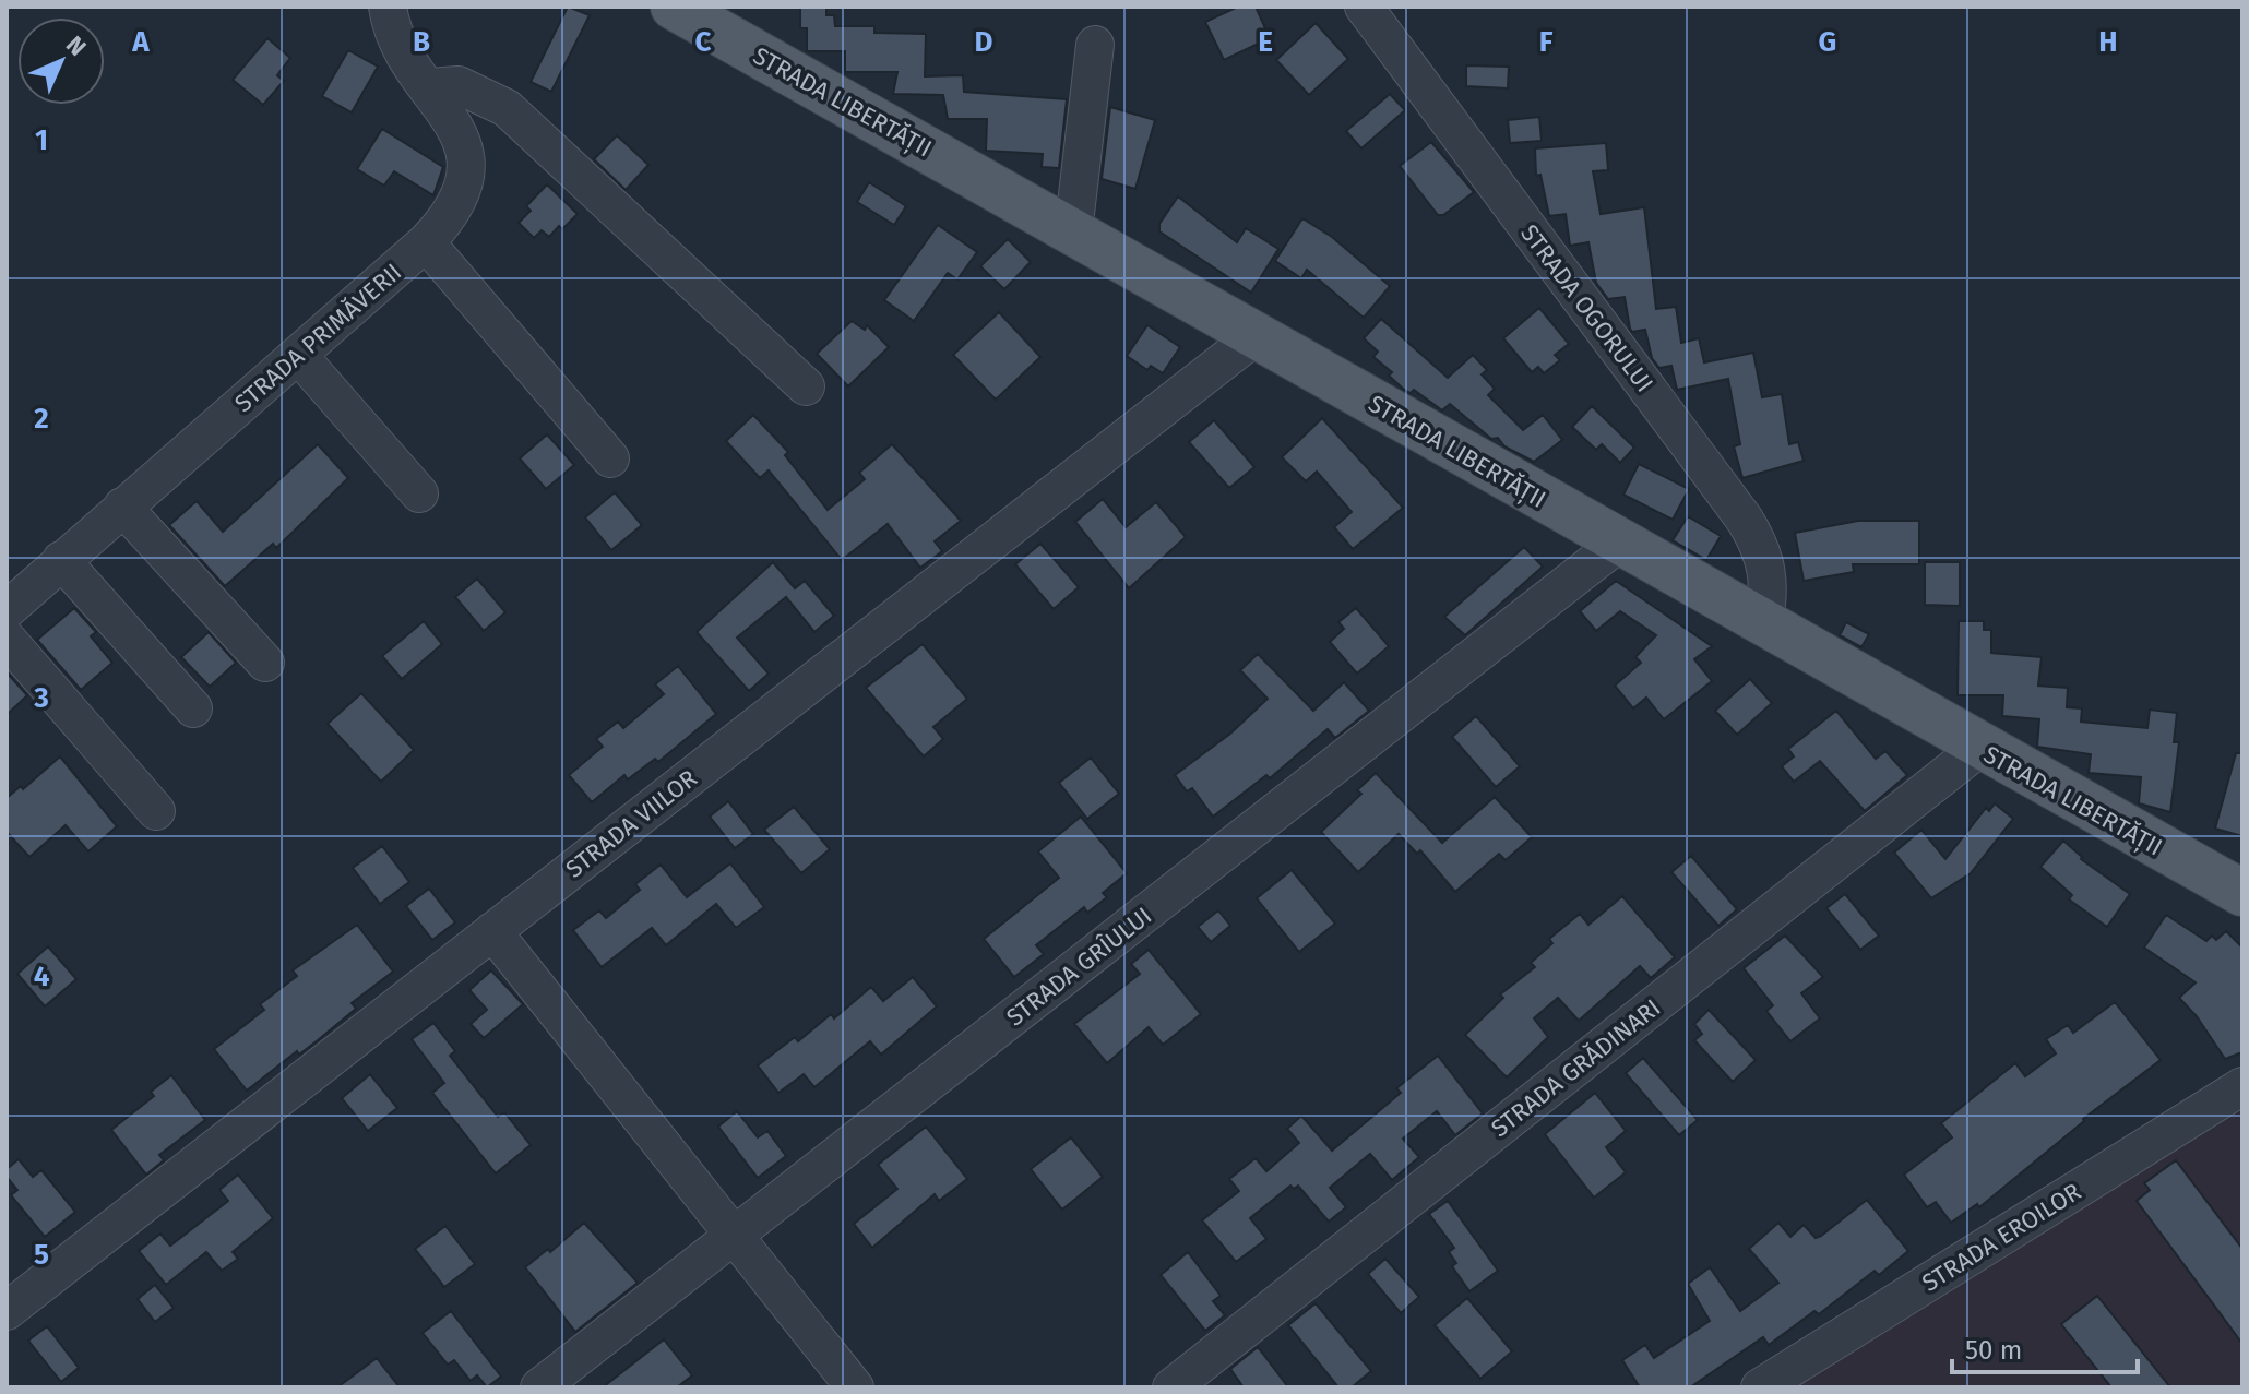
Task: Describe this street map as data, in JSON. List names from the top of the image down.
{
  "streets": {
    "main road": ["STRADA LIBERTĂȚII"],
    "street": [
      "STRADA OGORULUI",
      "STRADA PRIMĂVERII",
      "STRADA VIILOR",
      "STRADA GRÎULUI",
      "STRADA GRĂDINARI",
      "STRADA EROILOR"
    ]
  },
  "crossings": [
    ["STRADA LIBERTĂȚII", "STRADA OGORULUI"],
    ["STRADA LIBERTĂȚII", "STRADA VIILOR"],
    ["STRADA LIBERTĂȚII", "STRADA GRÎULUI"],
    ["STRADA LIBERTĂȚII", "STRADA GRĂDINARI"]
  ],
  "scale_bar": "50 m",
  "north": "top right",
  "grid": {
    "columns": [
      "A",
      "B",
      "C",
      "D",
      "E",
      "F",
      "G",
      "H"
    ],
    "rows": [
      "1",
      "2",
      "3",
      "4",
      "5"
    ]
  }
}
